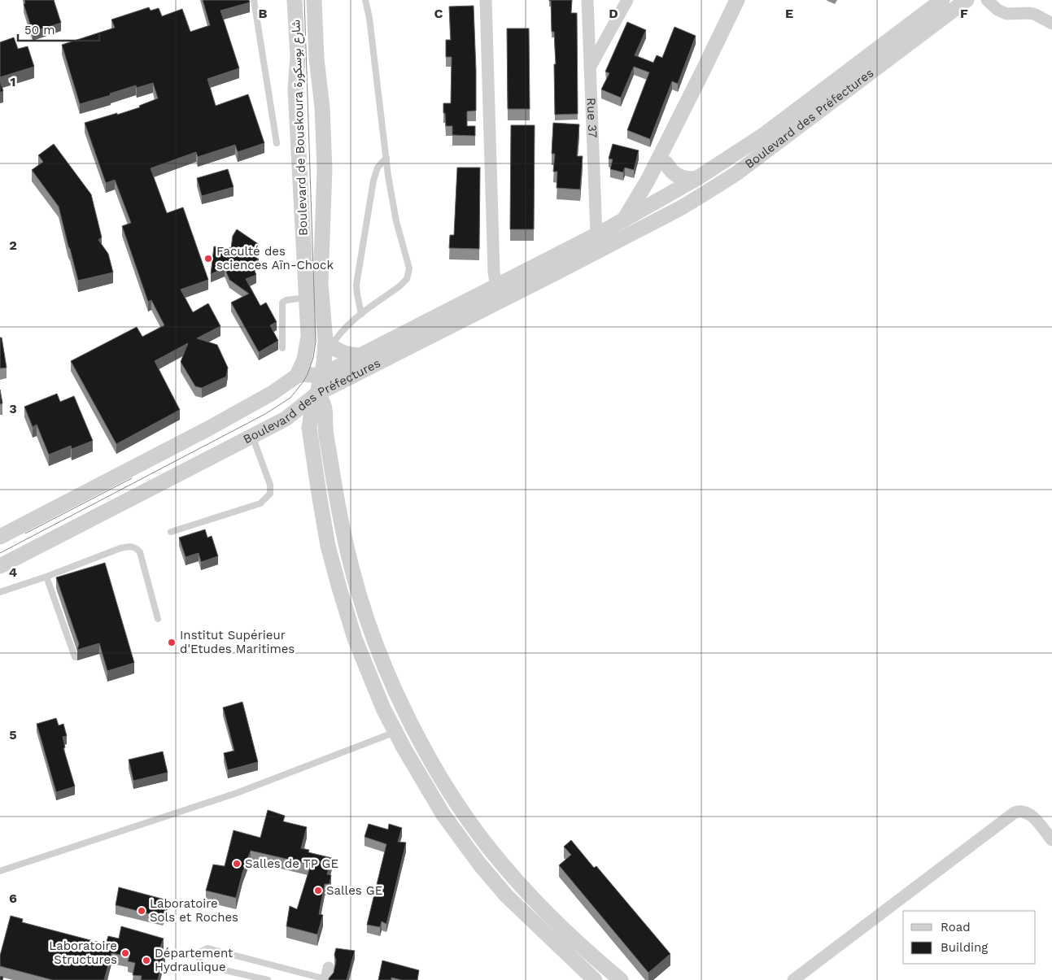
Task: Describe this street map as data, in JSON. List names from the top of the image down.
{
  "streets": {
    "street": ["Rue 37", "Boulevard des Préfectures", "Boulevard de Bouskoura شارع بوسكورة"]
  },
  "crossings": [
    ["Rue 37", "Boulevard des Préfectures"],
    ["Boulevard des Préfectures", "Boulevard de Bouskoura شارع بوسكورة"]
  ],
  "places": [
    "Faculté des sciences Aïn-Chock",
    "Institut Supérieur d'Etudes Maritimes",
    "Salles de TP GE",
    "Salles GE",
    "Laboratoire Sols et Roches",
    "Laboratoire Structures",
    "Département Hydraulique"
  ],
  "legend": ["Road", "Building"],
  "scale_bar": "50 m",
  "grid": {
    "columns": [
      "B",
      "C",
      "D",
      "E",
      "F"
    ],
    "rows": [
      "1",
      "2",
      "3",
      "4",
      "5",
      "6"
    ]
  }
}
